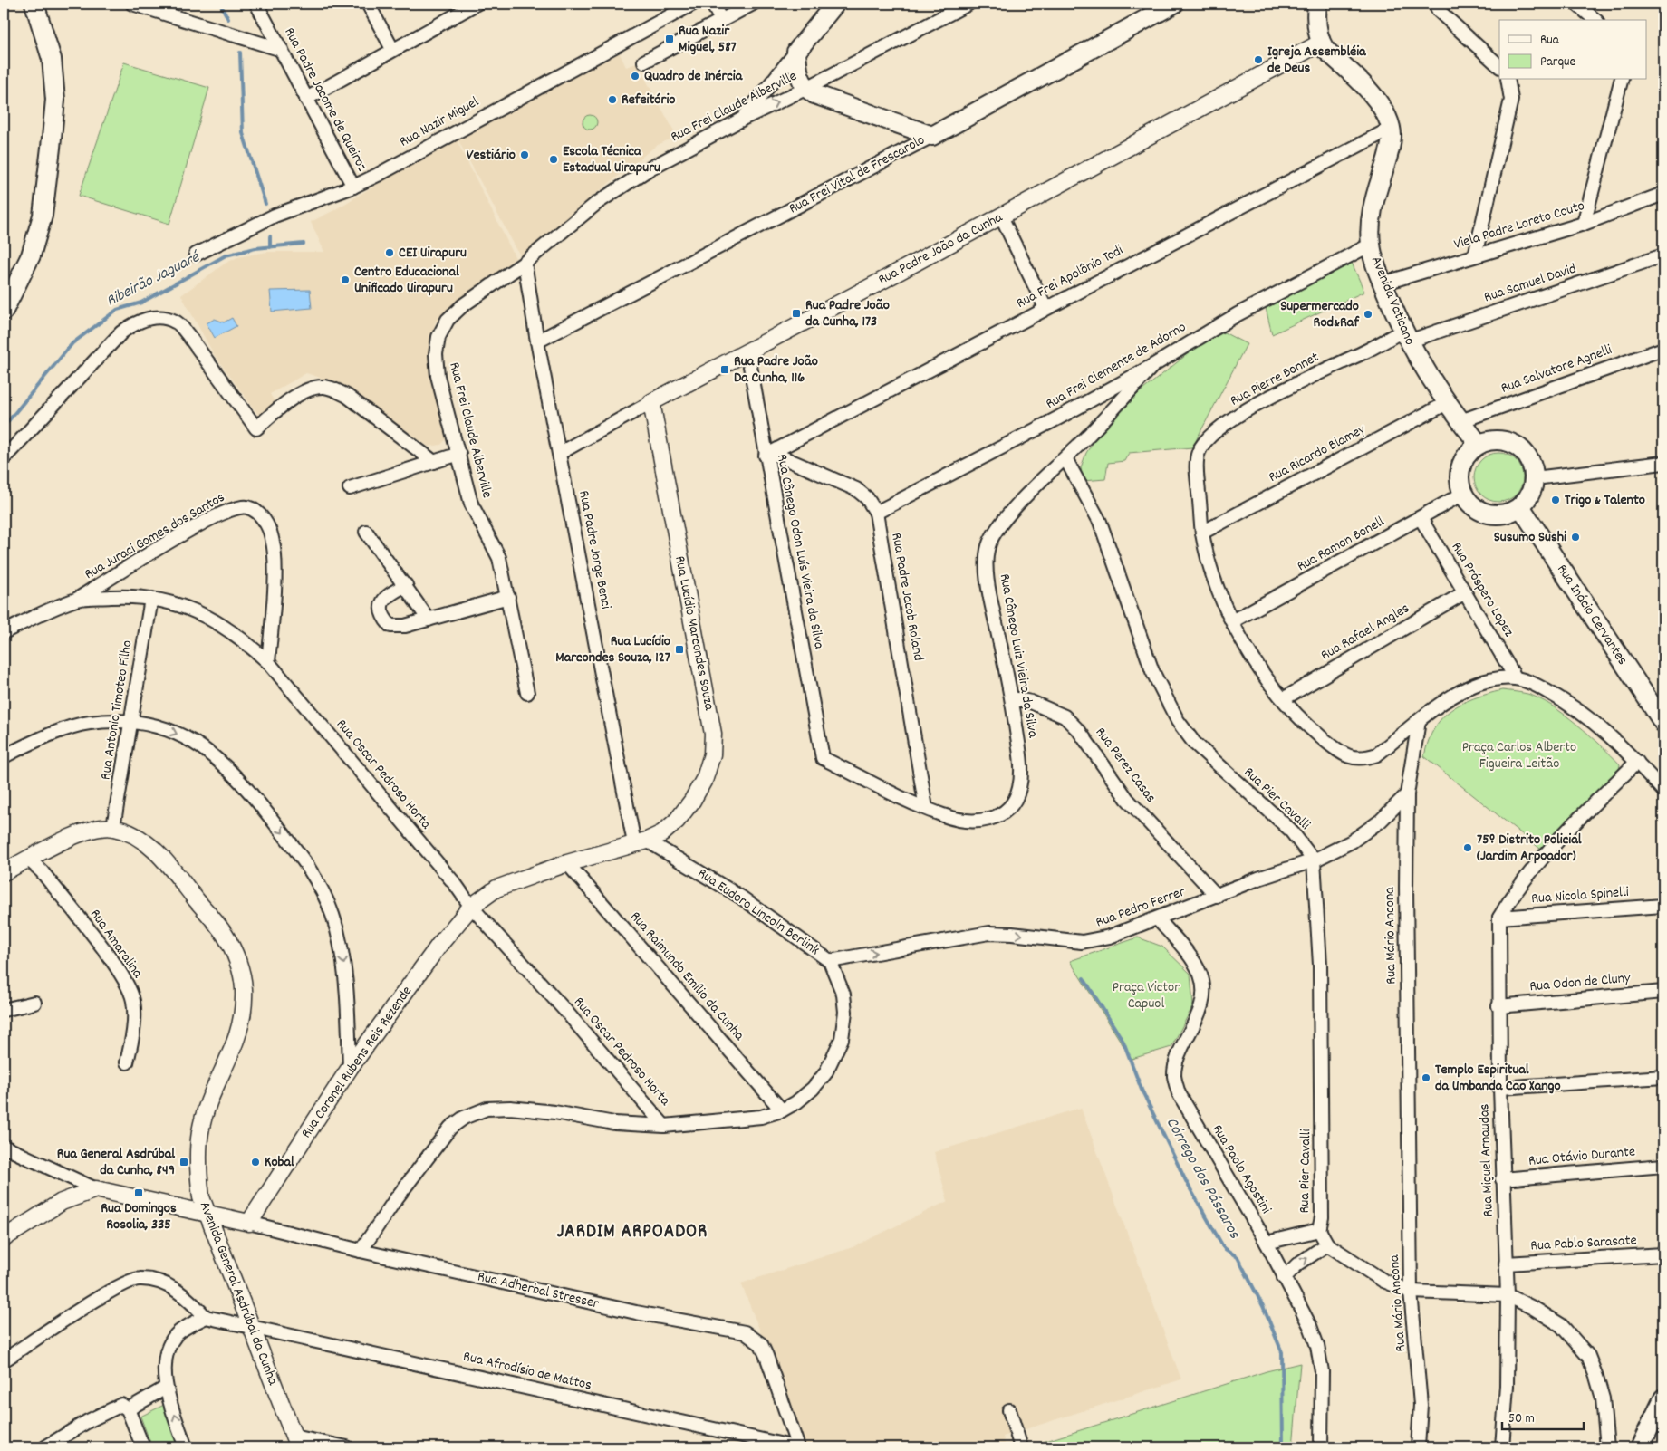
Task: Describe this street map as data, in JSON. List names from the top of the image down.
{
  "streets": {
    "main road": ["Rua Frei Vital de Frescarolo", "Avenida Vaticano", "Rua Inácio Cervantes"],
    "street": [
      "Rua Padre Jacome de Queiroz",
      "Rua Frei Claude Alberville",
      "Rua Nazir Miguel",
      "Viela Padre Loreto Couto",
      "Rua Padre João da Cunha",
      "Rua Frei Apolônio Todi",
      "Rua Samuel David",
      "Rua Frei Clemente de Adorno",
      "Rua Salvatore Agnelli",
      "Rua Pierre Bonnet",
      "Rua Ricardo Blamey",
      "Rua Juraci Gomes dos Santos",
      "Rua Ramon Bonell",
      "Rua Padre Jorge Benci",
      "Rua Cônego Odon Luís Vieira da Silva",
      "Rua Próspero Lopez",
      "Rua Padre Jacob Roland",
      "Rua Rafael Angles",
      "Rua Lucídio Marcondes Souza",
      "Rua Cônego Luiz Vieira da Silva",
      "Rua Antonio Timoteo Filho",
      "Rua Perez Casas",
      "Rua Oscar Pedroso Horta",
      "Rua Pier Cavalli",
      "Rua Nicola Spinelli",
      "Rua Pedro Ferrer",
      "Rua Eudoro Lincoln Berlink",
      "Rua Mário Ancona",
      "Rua Amaralina",
      "Rua Raimundo Emílio da Cunha",
      "Rua Odon de Cluny",
      "Rua Coronel Rubens Reis Rezende",
      "Rua Otávio Durante",
      "Rua Miguel Arnaudas",
      "Rua Paolo Agostini",
      "Rua Pablo Sarasate",
      "Rua Adherbal Stresser",
      "Avenida General Asdrúbal da Cunha",
      "Rua Afrodísio de Mattos"
    ]
  },
  "crossings": [
    ["Rua Padre Jacome de Queiroz", "Rua Nazir Miguel"],
    ["Rua Frei Claude Alberville", "Rua Padre Jorge Benci"],
    ["Rua Frei Vital de Frescarolo", "Rua Padre Jorge Benci"],
    ["Viela Padre Loreto Couto", "Avenida Vaticano"],
    ["Rua Padre João da Cunha", "Avenida Vaticano"],
    ["Rua Padre João da Cunha", "Rua Padre Jorge Benci"],
    ["Rua Padre João da Cunha", "Rua Cônego Odon Luís Vieira da Silva"],
    ["Rua Padre João da Cunha", "Rua Lucídio Marcondes Souza"],
    ["Rua Frei Apolônio Todi", "Avenida Vaticano"],
    ["Rua Frei Apolônio Todi", "Rua Cônego Odon Luís Vieira da Silva"],
    ["Rua Frei Apolônio Todi", "Rua Padre Jacob Roland"],
    ["Rua Samuel David", "Avenida Vaticano"],
    ["Rua Samuel David", "Rua Pierre Bonnet"],
    ["Avenida Vaticano", "Rua Frei Clemente de Adorno"],
    ["Avenida Vaticano", "Rua Salvatore Agnelli"],
    ["Avenida Vaticano", "Rua Pierre Bonnet"],
    ["Avenida Vaticano", "Rua Ricardo Blamey"],
    ["Avenida Vaticano", "Rua Ramon Bonell"],
    ["Avenida Vaticano", "Rua Inácio Cervantes"],
    ["Rua Frei Clemente de Adorno", "Rua Padre Jacob Roland"],
    ["Rua Frei Clemente de Adorno", "Rua Cônego Luiz Vieira da Silva"],
    ["Rua Pierre Bonnet", "Rua Ricardo Blamey"],
    ["Rua Pierre Bonnet", "Rua Ramon Bonell"],
    ["Rua Pierre Bonnet", "Rua Rafael Angles"],
    ["Rua Pierre Bonnet", "Rua Mário Ancona"],
    ["Rua Juraci Gomes dos Santos", "Rua Oscar Pedroso Horta"],
    ["Rua Ramon Bonell", "Rua Próspero Lopez"],
    ["Rua Ramon Bonell", "Rua Inácio Cervantes"],
    ["Rua Padre Jorge Benci", "Rua Lucídio Marcondes Souza"],
    ["Rua Padre Jorge Benci", "Rua Eudoro Lincoln Berlink"],
    ["Rua Cônego Odon Luís Vieira da Silva", "Rua Padre Jacob Roland"],
    ["Rua Cônego Odon Luís Vieira da Silva", "Rua Cônego Luiz Vieira da Silva"],
    ["Rua Próspero Lopez", "Rua Rafael Angles"],
    ["Rua Padre Jacob Roland", "Rua Cônego Luiz Vieira da Silva"],
    ["Rua Lucídio Marcondes Souza", "Rua Eudoro Lincoln Berlink"],
    ["Rua Cônego Luiz Vieira da Silva", "Rua Perez Casas"],
    ["Rua Cônego Luiz Vieira da Silva", "Rua Pier Cavalli"],
    ["Rua Antonio Timoteo Filho", "Rua Oscar Pedroso Horta"],
    ["Rua Antonio Timoteo Filho", "Avenida General Asdrúbal da Cunha"],
    ["Rua Perez Casas", "Rua Pedro Ferrer"],
    ["Rua Oscar Pedroso Horta", "Rua Eudoro Lincoln Berlink"],
    ["Rua Oscar Pedroso Horta", "Rua Coronel Rubens Reis Rezende"],
    ["Rua Pier Cavalli", "Rua Pedro Ferrer"],
    ["Rua Nicola Spinelli", "Rua Miguel Arnaudas"],
    ["Rua Pedro Ferrer", "Rua Eudoro Lincoln Berlink"],
    ["Rua Pedro Ferrer", "Rua Mário Ancona"],
    ["Rua Pedro Ferrer", "Rua Paolo Agostini"],
    ["Rua Eudoro Lincoln Berlink", "Rua Raimundo Emílio da Cunha"],
    ["Rua Eudoro Lincoln Berlink", "Rua Adherbal Stresser"],
    ["Rua Amaralina", "Avenida General Asdrúbal da Cunha"],
    ["Rua Odon de Cluny", "Rua Miguel Arnaudas"],
    ["Rua Coronel Rubens Reis Rezende", "Rua Adherbal Stresser"],
    ["Rua Otávio Durante", "Rua Miguel Arnaudas"],
    ["Rua Miguel Arnaudas", "Rua Pablo Sarasate"],
    ["Rua Adherbal Stresser", "Avenida General Asdrúbal da Cunha"],
    ["Rua Adherbal Stresser", "Rua Afrodísio de Mattos"],
    ["Avenida General Asdrúbal da Cunha", "Rua Afrodísio de Mattos"]
  ],
  "one_way": ["Rua Pedro Ferrer"],
  "districts": ["JARDIM ARPOADOR"],
  "water": ["Ribeirão Jaguaré", "Córrego dos Pássaros"],
  "parks": ["Praça Carlos Alberto Figueira Leitão", "Praça Victor Capuol"],
  "places": {
    "transit": [
      "Rua Nazir Miguel, 587",
      "Rua Padre João da Cunha, 173",
      "Rua Padre João Da Cunha, 116",
      "Rua Lucídio Marcondes Souza, 127",
      "Rua General Asdrúbal da Cunha, 849",
      "Rua Domingos Rosolia, 335"
    ],
    "other": [
      "Igreja Assembléia de Deus",
      "Quadro de Inércia",
      "Refeitório",
      "Vestiário",
      "Escola Técnica Estadual Uirapuru",
      "CEI Uirapuru",
      "Centro Educacional Unificado Uirapuru",
      "Supermercado Rod&Raf",
      "Trigo & Talento",
      "Susumo Sushi",
      "75º Distrito Policial (Jardim Arpoador)",
      "Templo Espiritual da Umbanda Cao Xango",
      "Kobal"
    ]
  },
  "legend": ["Rua", "Parque"],
  "scale_bar": "50 m"
}
